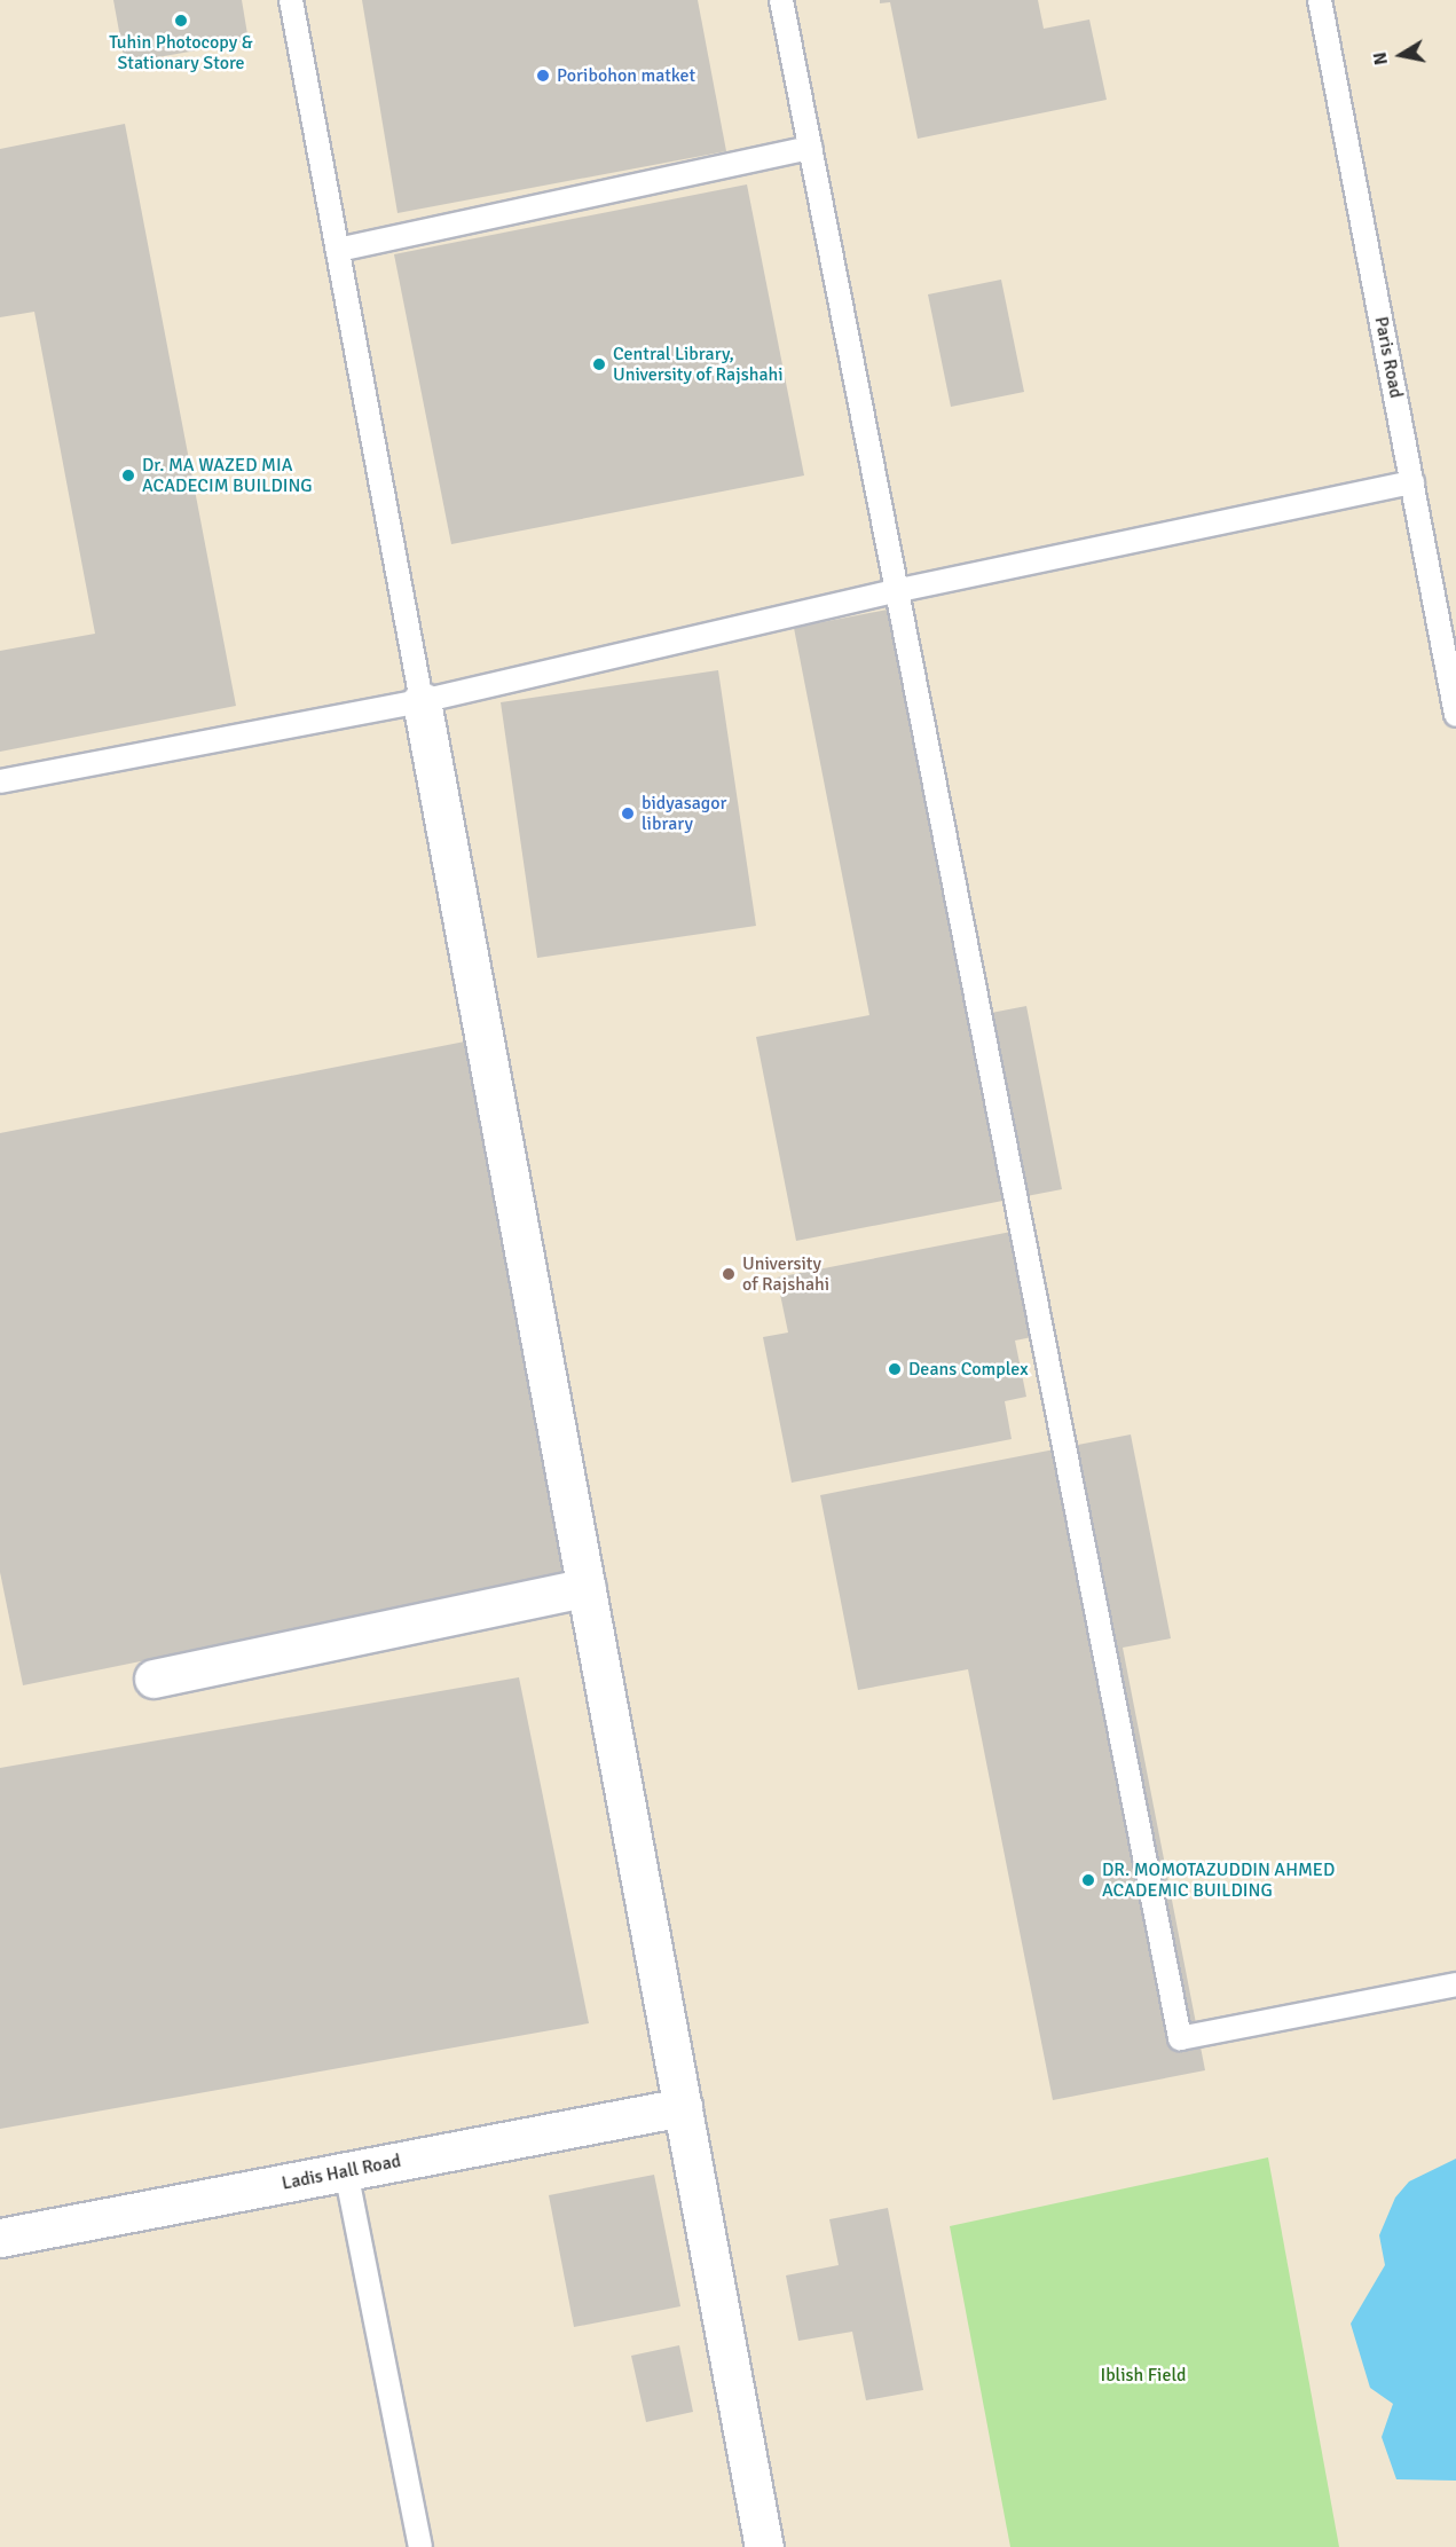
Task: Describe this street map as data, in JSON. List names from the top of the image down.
{
  "streets": {
    "street": ["Ladis Hall Road"],
    "lane": ["Paris Road"]
  },
  "parks": ["Iblish Field"],
  "places": [
    "Tuhin Photocopy & Stationary Store",
    "Poribohon matket",
    "Central Library, University of Rajshahi",
    "Dr. MA WAZED MIA ACADECIM BUILDING",
    "bidyasagor library",
    "University of Rajshahi",
    "Deans Complex",
    "DR. MOMOTAZUDDIN AHMED ACADEMIC BUILDING"
  ],
  "north": "left"
}
